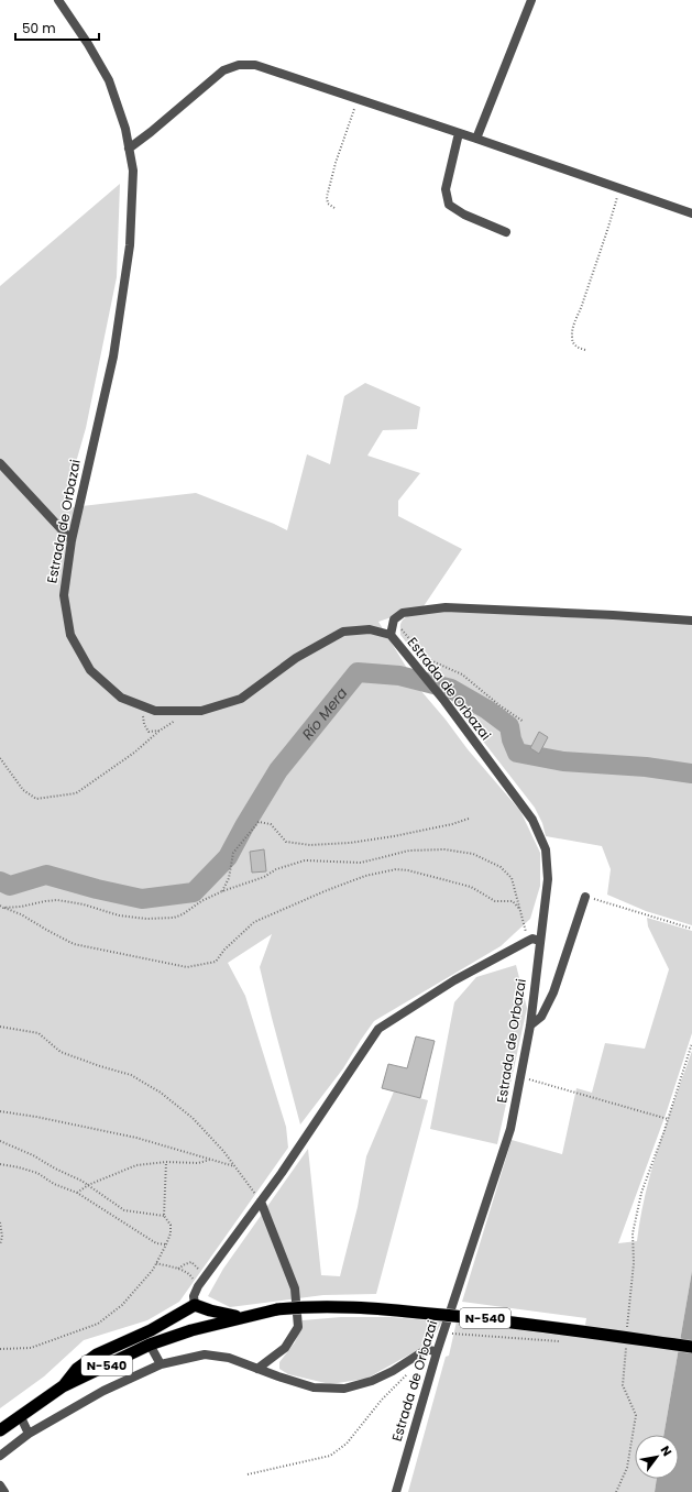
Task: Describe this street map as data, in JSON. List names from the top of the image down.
{
  "streets": {
    "highway": ["N-540"],
    "street": ["Estrada de Orbazai"]
  },
  "water": ["Río Mera"],
  "scale_bar": "50 m",
  "north": "top right"
}
